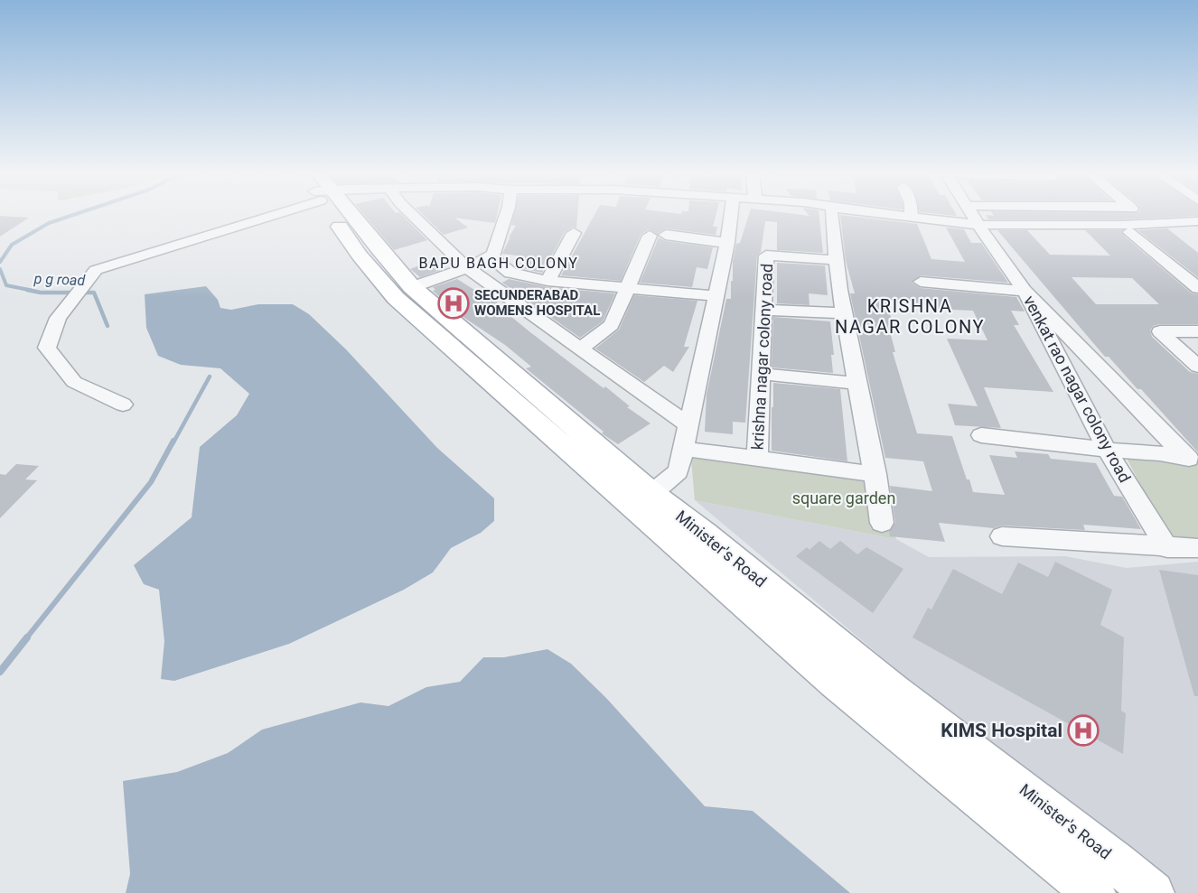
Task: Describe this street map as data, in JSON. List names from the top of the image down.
{
  "streets": {
    "main road": ["Minister's Road"],
    "street": ["krishna nagar colony road", "venkat rao nagar colony road"]
  },
  "districts": ["BAPU BAGH COLONY", "KRISHNA NAGAR COLONY"],
  "water": ["p g road"],
  "parks": ["square garden"],
  "places": {
    "hospital": ["SECUNDERABAD WOMENS HOSPITAL", "KIMS Hospital"]
  }
}
